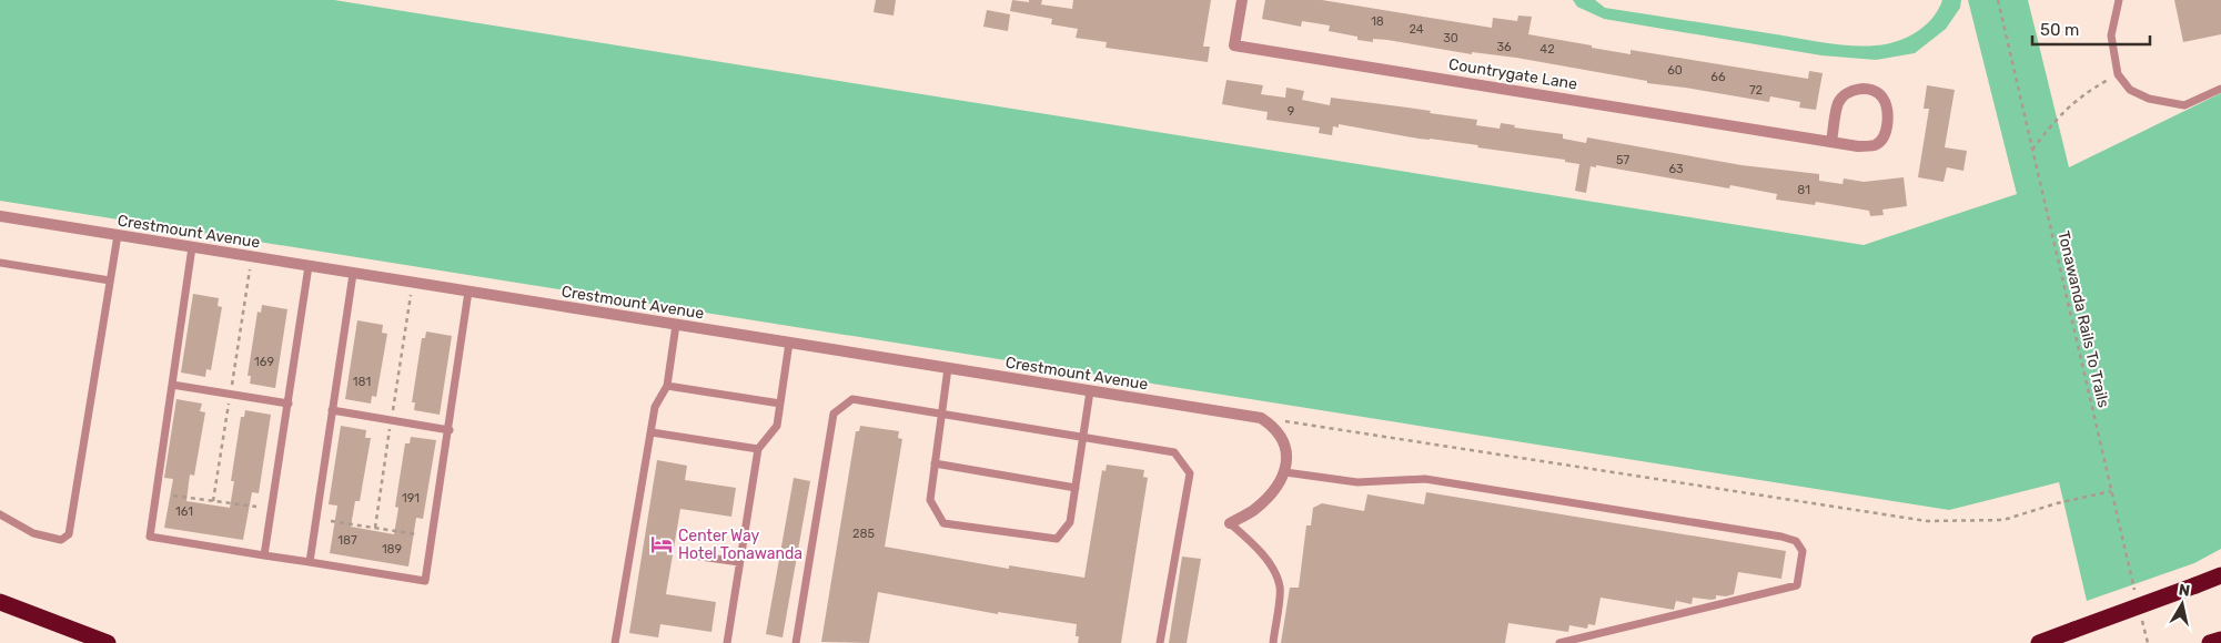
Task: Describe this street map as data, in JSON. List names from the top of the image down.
{
  "streets": {
    "street": ["Countrygate Lane", "Crestmount Avenue"],
    "path": ["Tonawanda Rails To Trails"]
  },
  "places": {
    "hotel": ["Center Way Hotel Tonawanda"]
  },
  "house_numbers": [
    "18",
    "24",
    "30",
    "36",
    "42",
    "60",
    "66",
    "72",
    "9",
    "57",
    "63",
    "81",
    "169",
    "181",
    "191",
    "161",
    "285",
    "187",
    "189"
  ],
  "scale_bar": "50 m",
  "north": "top"
}
